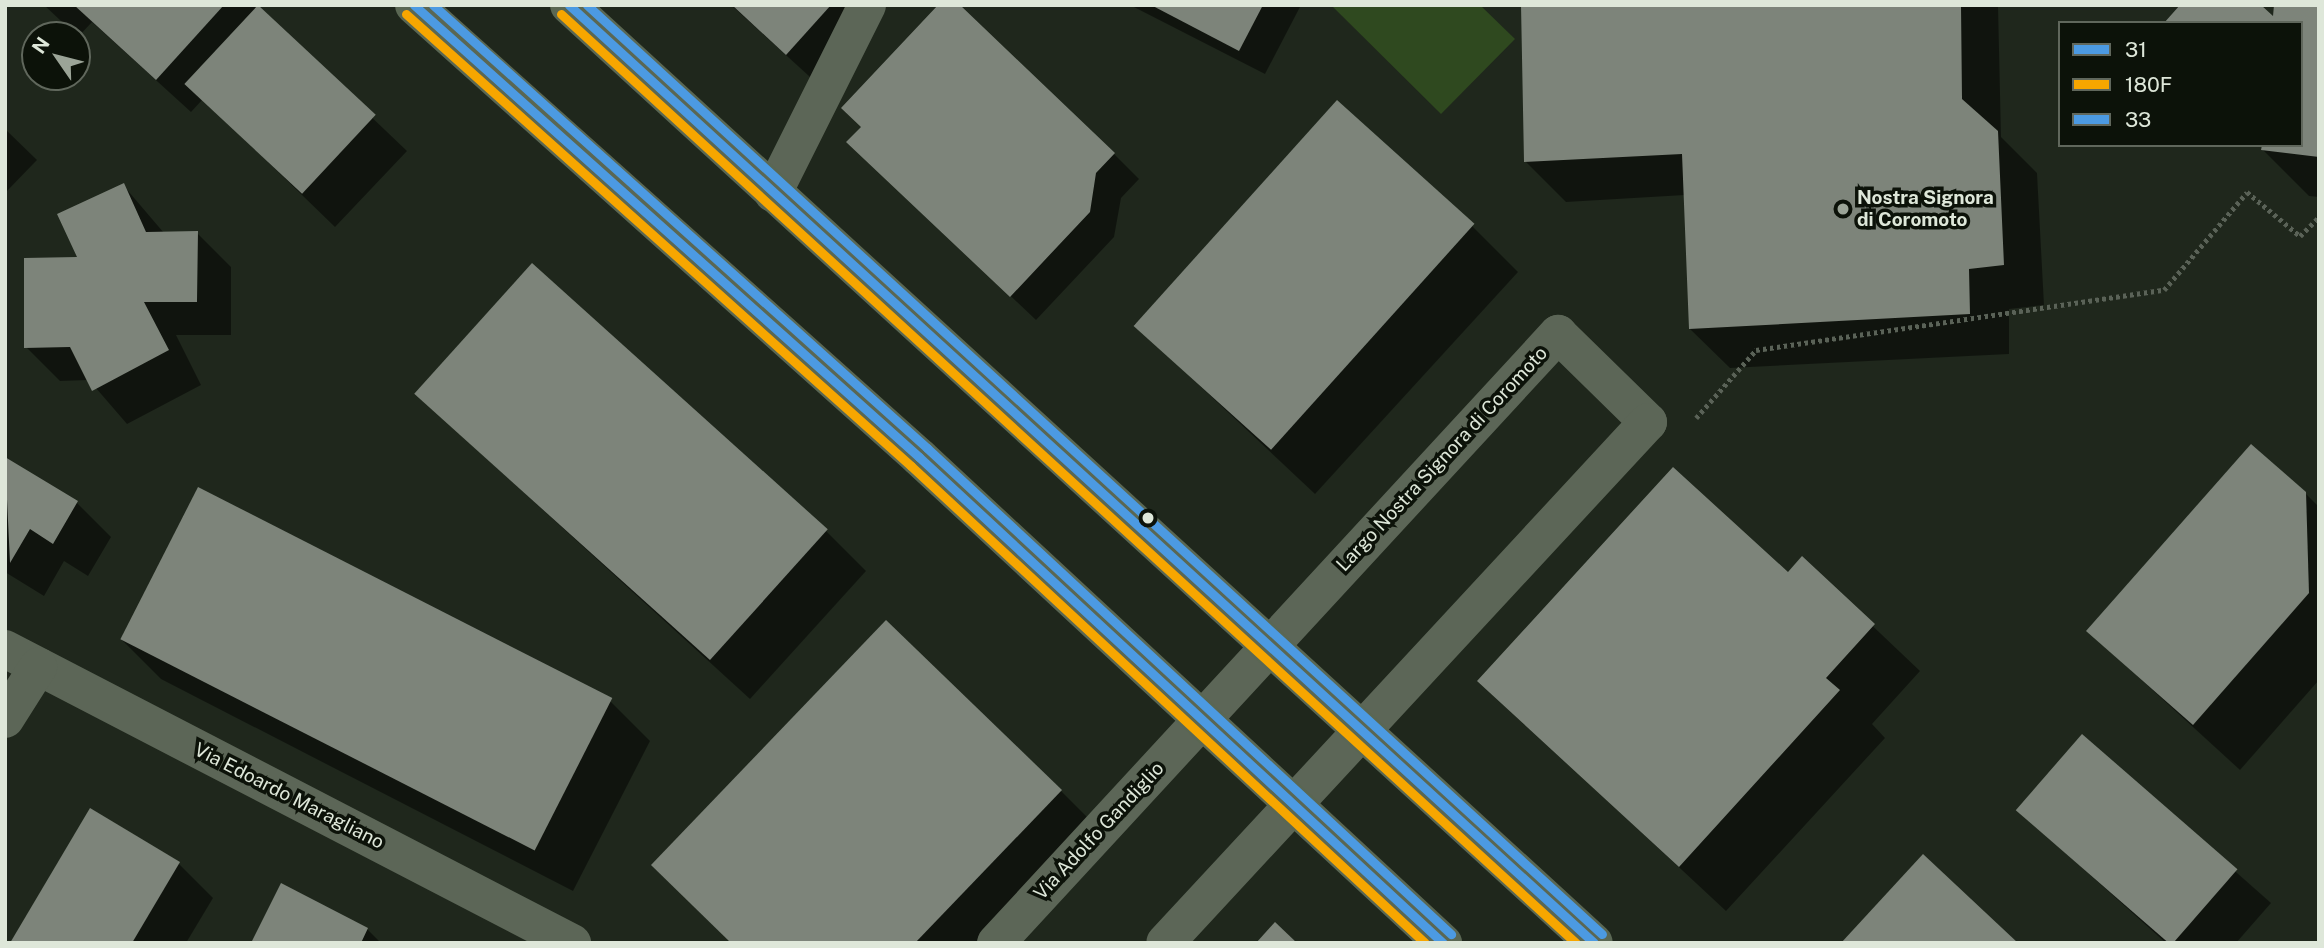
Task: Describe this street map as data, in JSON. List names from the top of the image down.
{
  "streets": {
    "street": ["Largo Nostra Signora di Coromoto", "Via Edoardo Maragliano", "Via Adolfo Gandiglio"]
  },
  "crossings": [
    ["Largo Nostra Signora di Coromoto", "Via Adolfo Gandiglio"]
  ],
  "places": ["Nostra Signora di Coromoto"],
  "lines": ["transit line 31", "transit line 33", "transit line 180F"],
  "legend": ["31", "180F", "33"],
  "north": "top left"
}
